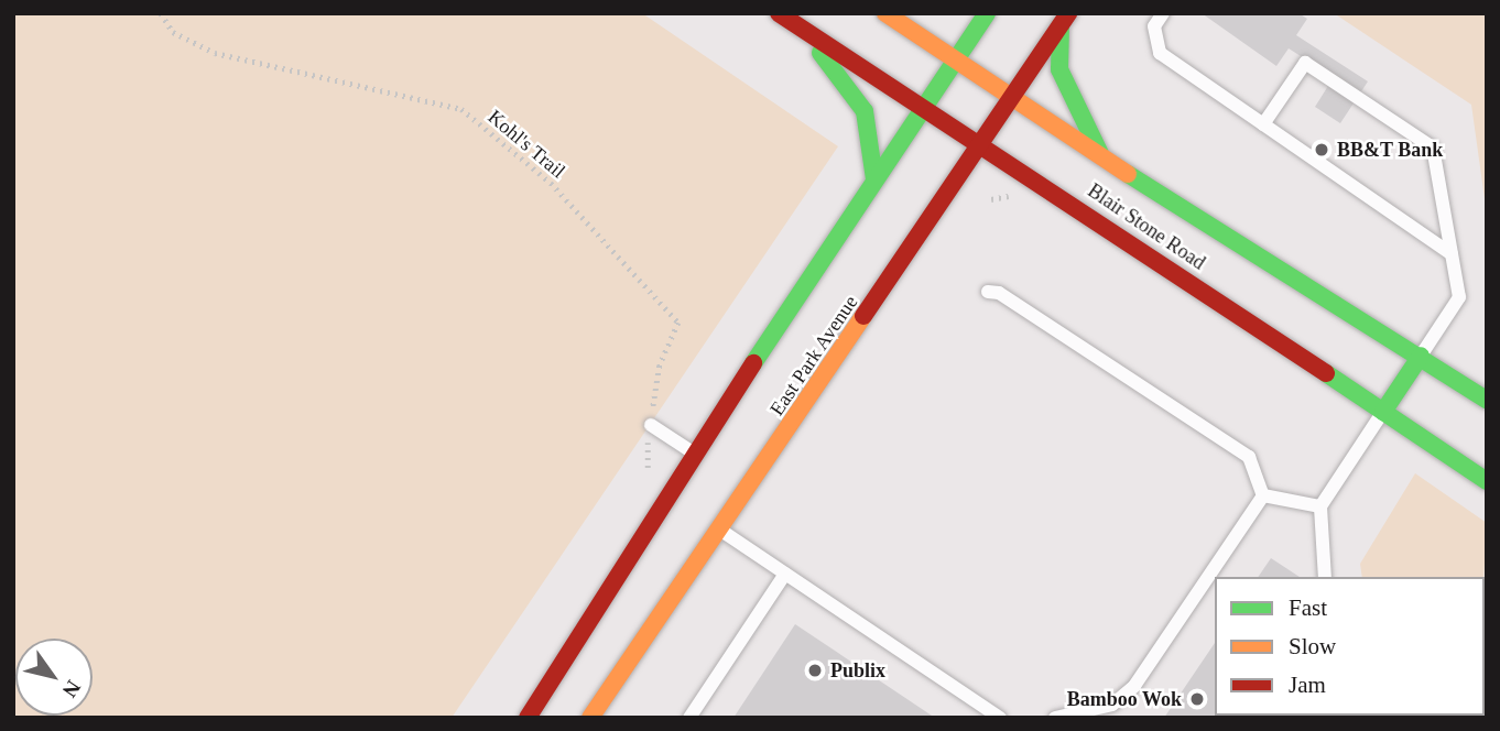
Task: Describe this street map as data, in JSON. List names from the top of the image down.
{
  "streets": {
    "main road": ["Blair Stone Road", "East Park Avenue"],
    "path": ["Kohl's Trail"]
  },
  "crossings": [
    ["Blair Stone Road", "East Park Avenue"]
  ],
  "places": ["BB&T Bank", "Publix", "Bamboo Wok"],
  "legend": ["Fast", "Slow", "Jam"],
  "north": "bottom right"
}
